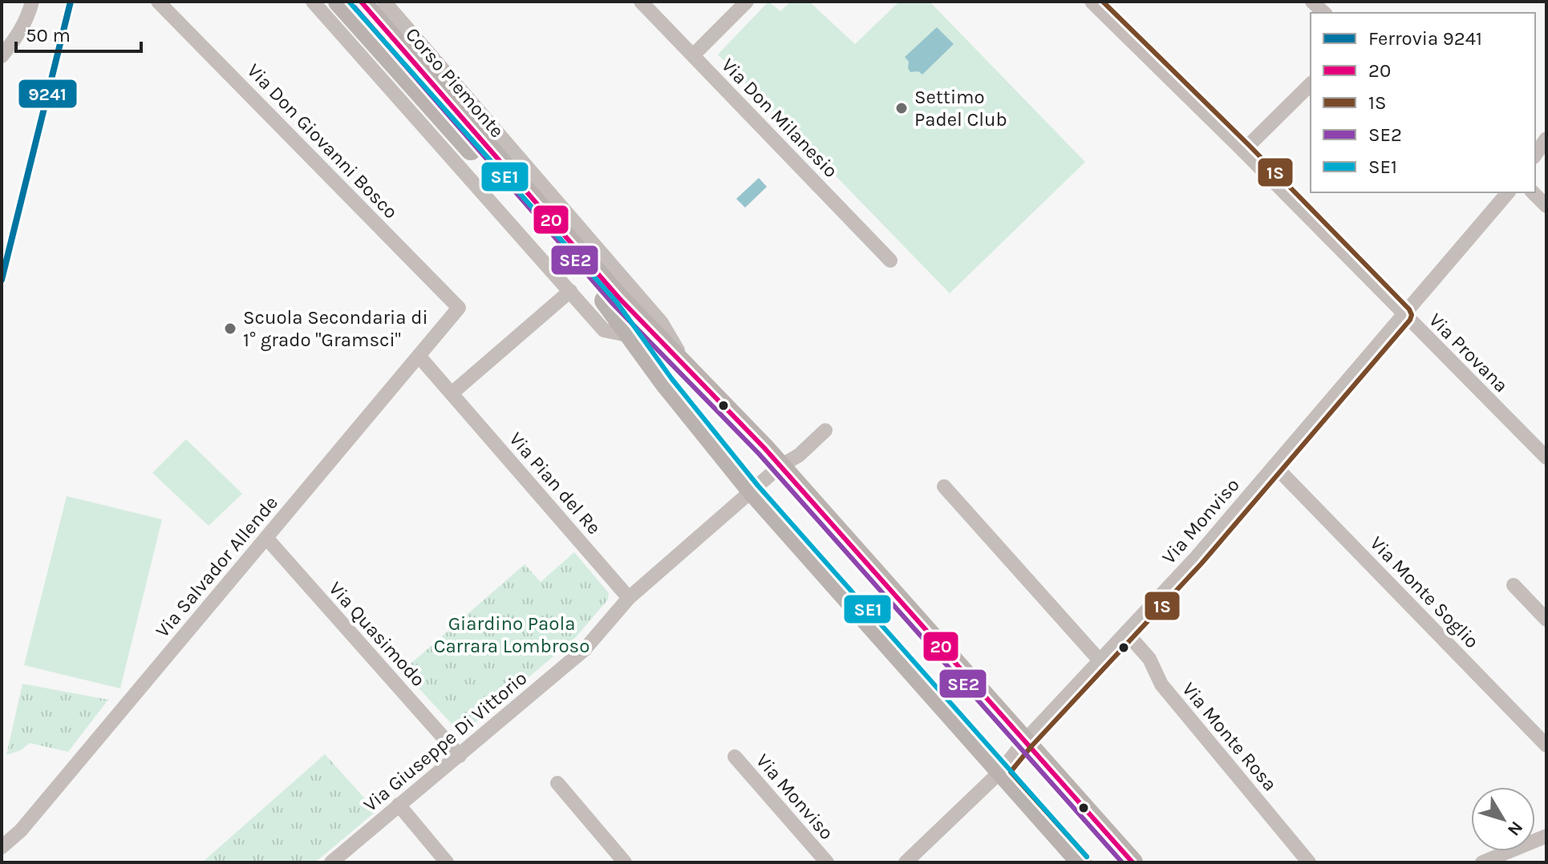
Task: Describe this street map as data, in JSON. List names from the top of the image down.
{
  "streets": {
    "main road": ["Corso Piemonte"],
    "street": [
      "Via Don Milanesio",
      "Via Don Giovanni Bosco",
      "Via Provana",
      "Via Pian del Re",
      "Via Monviso",
      "Via Salvador Allende",
      "Via Monte Soglio",
      "Via Quasimodo",
      "Via Monte Rosa",
      "Via Giuseppe Di Vittorio"
    ]
  },
  "crossings": [
    ["Corso Piemonte", "Via Monviso"],
    ["Corso Piemonte", "Via Giuseppe Di Vittorio"],
    ["Via Don Giovanni Bosco", "Via Salvador Allende"],
    ["Via Provana", "Via Monviso"],
    ["Via Pian del Re", "Via Salvador Allende"],
    ["Via Pian del Re", "Via Giuseppe Di Vittorio"],
    ["Via Monviso", "Via Monte Soglio"],
    ["Via Monviso", "Via Monte Rosa"],
    ["Via Salvador Allende", "Via Quasimodo"],
    ["Via Quasimodo", "Via Giuseppe Di Vittorio"]
  ],
  "parks": ["Giardino Paola Carrara Lombroso"],
  "places": ["Settimo Padel Club", "Scuola Secondaria di 1° grado \"Gramsci\""],
  "lines": [
    "rail line 9241",
    "transit line 20",
    "transit line 1S",
    "transit line SE1",
    "transit line SE2"
  ],
  "legend": [
    "Ferrovia 9241",
    "20",
    "1S",
    "SE2",
    "SE1"
  ],
  "scale_bar": "50 m",
  "north": "bottom right"
}
